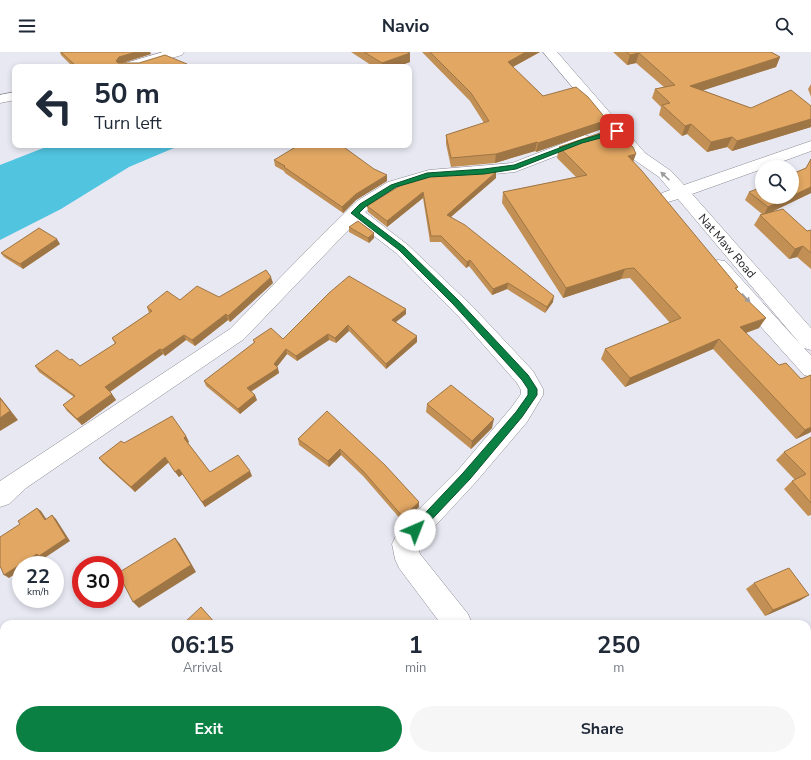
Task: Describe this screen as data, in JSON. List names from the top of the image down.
{
  "streets": {
    "street": ["Nat Maw Road"]
  },
  "page": {
    "header": "Navio",
    "turn": ["50 m", "Turn left"],
    "speed": "22 km/h",
    "limit": "30",
    "eta": [
      "06:15",
      "Arrival",
      "1",
      "min",
      "250",
      "m"
    ],
    "buttons": ["Exit", "Share"]
  }
}
